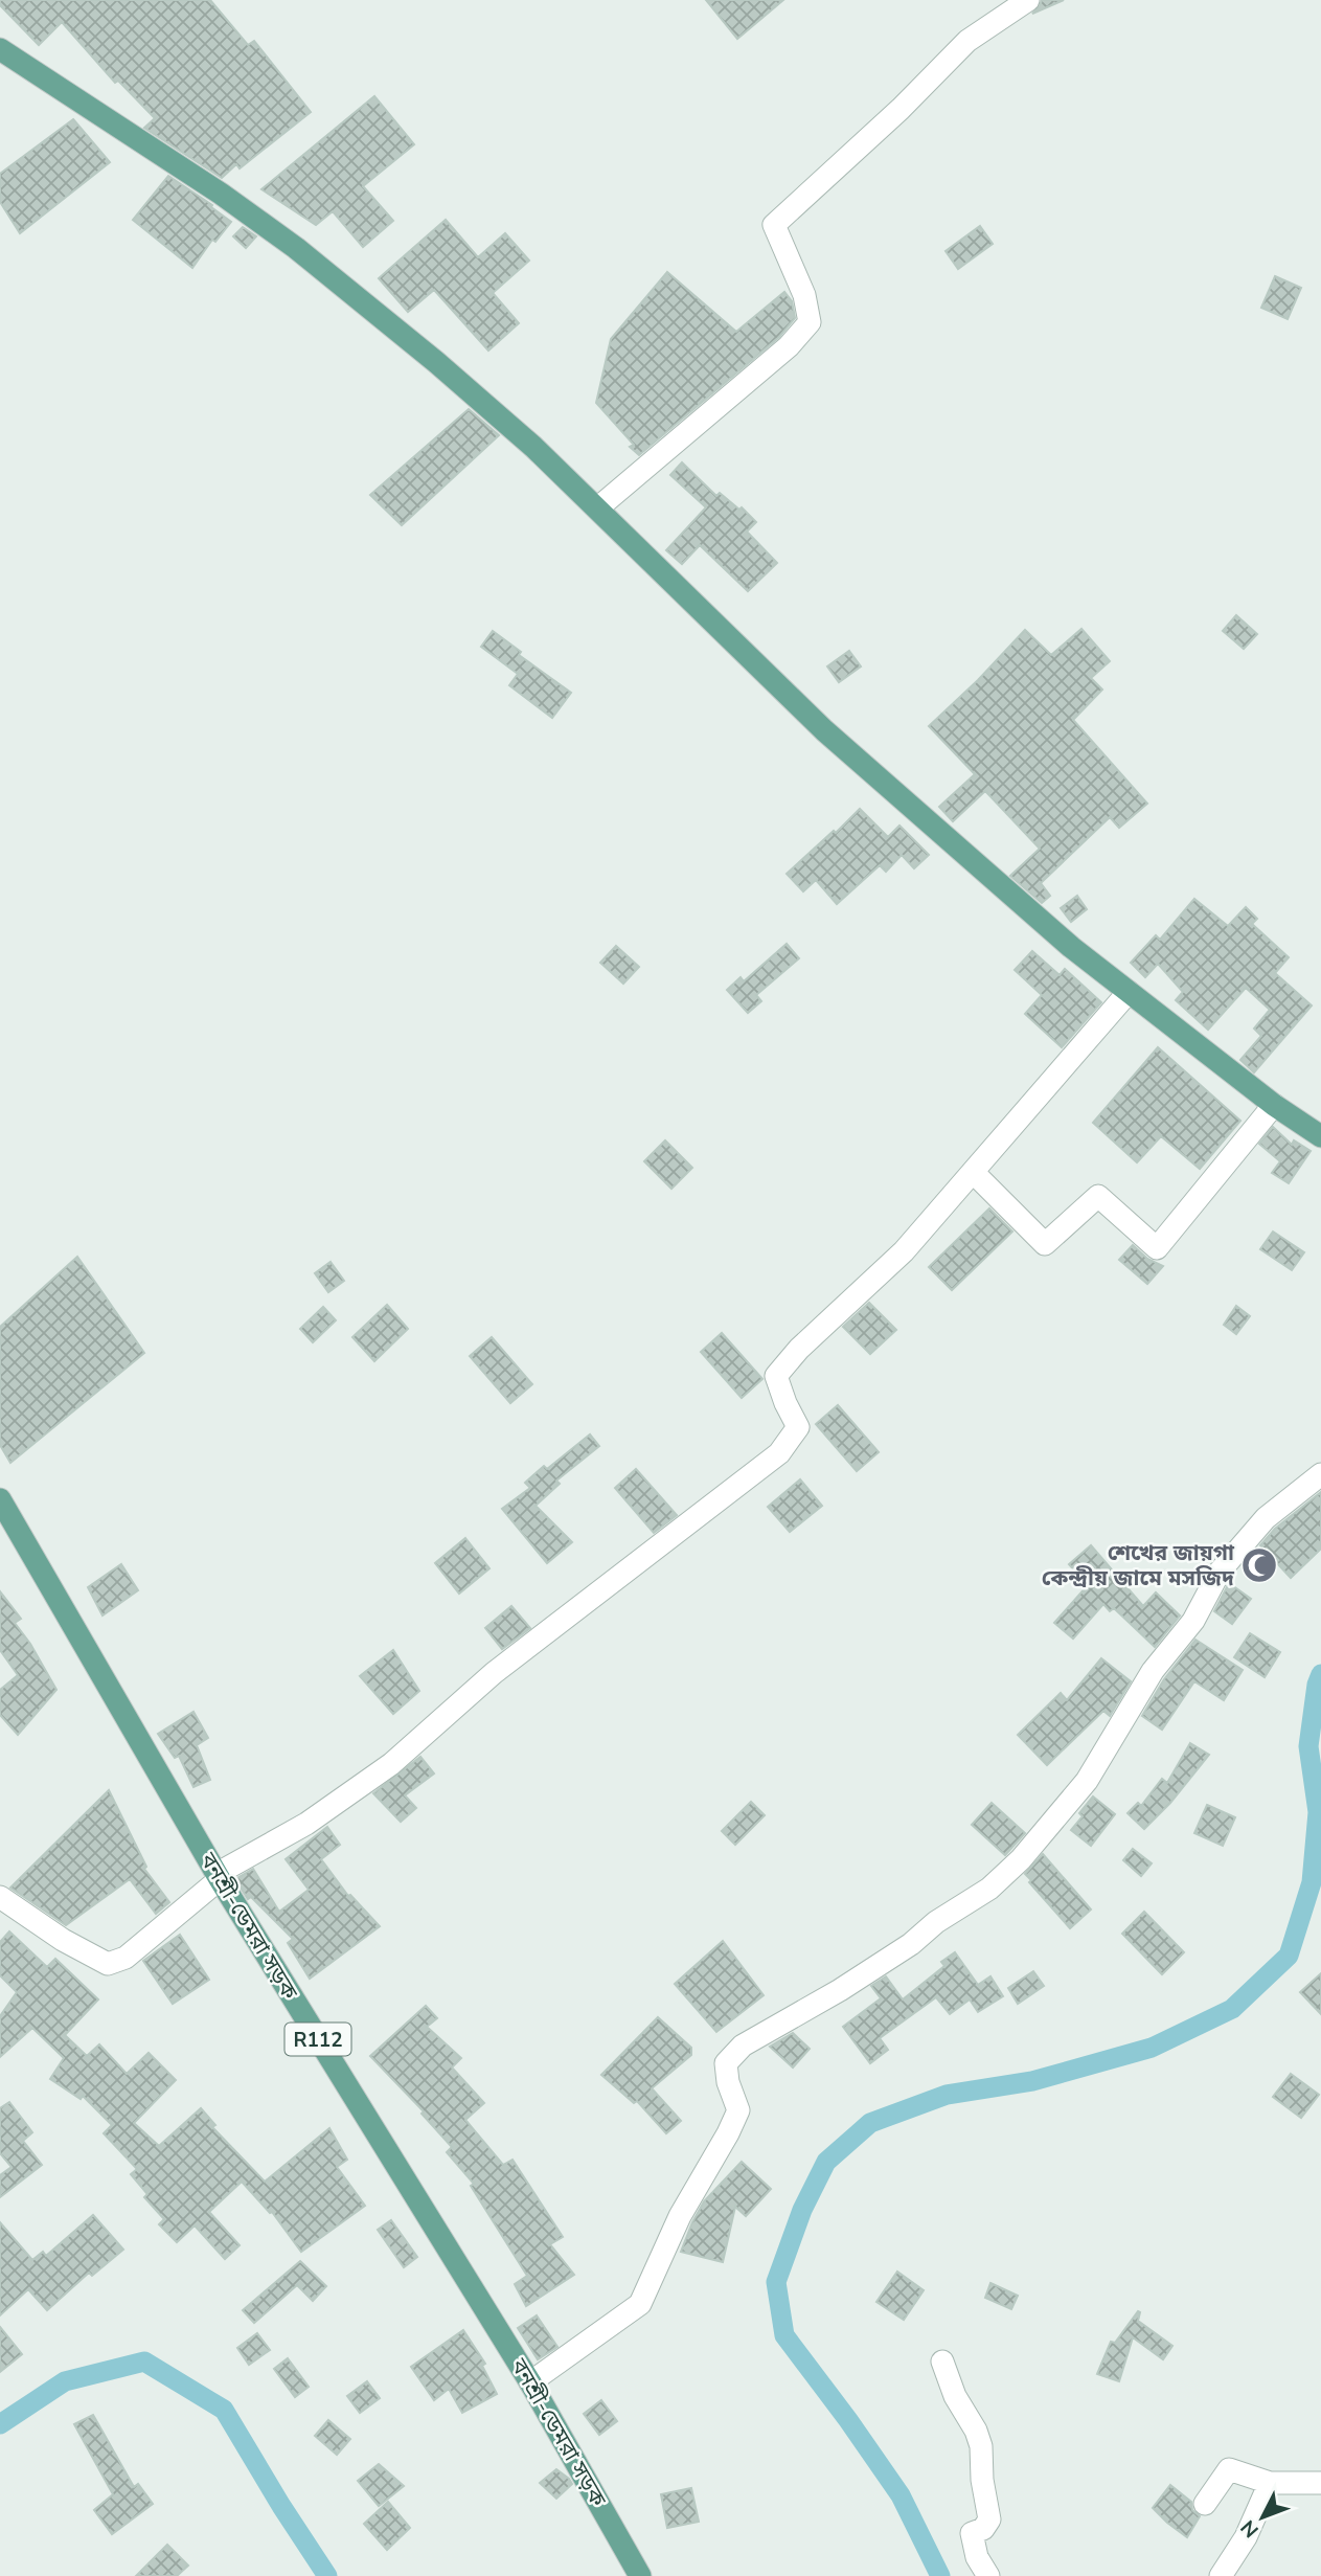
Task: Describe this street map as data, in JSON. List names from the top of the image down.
{
  "streets": {
    "main road": ["বনশ্রী-ডেমরা সড়ক", "R112"]
  },
  "places": {
    "mosque": ["শেখের জায়গা কেন্দ্রীয় জামে মসজিদ"]
  },
  "north": "bottom left"
}
